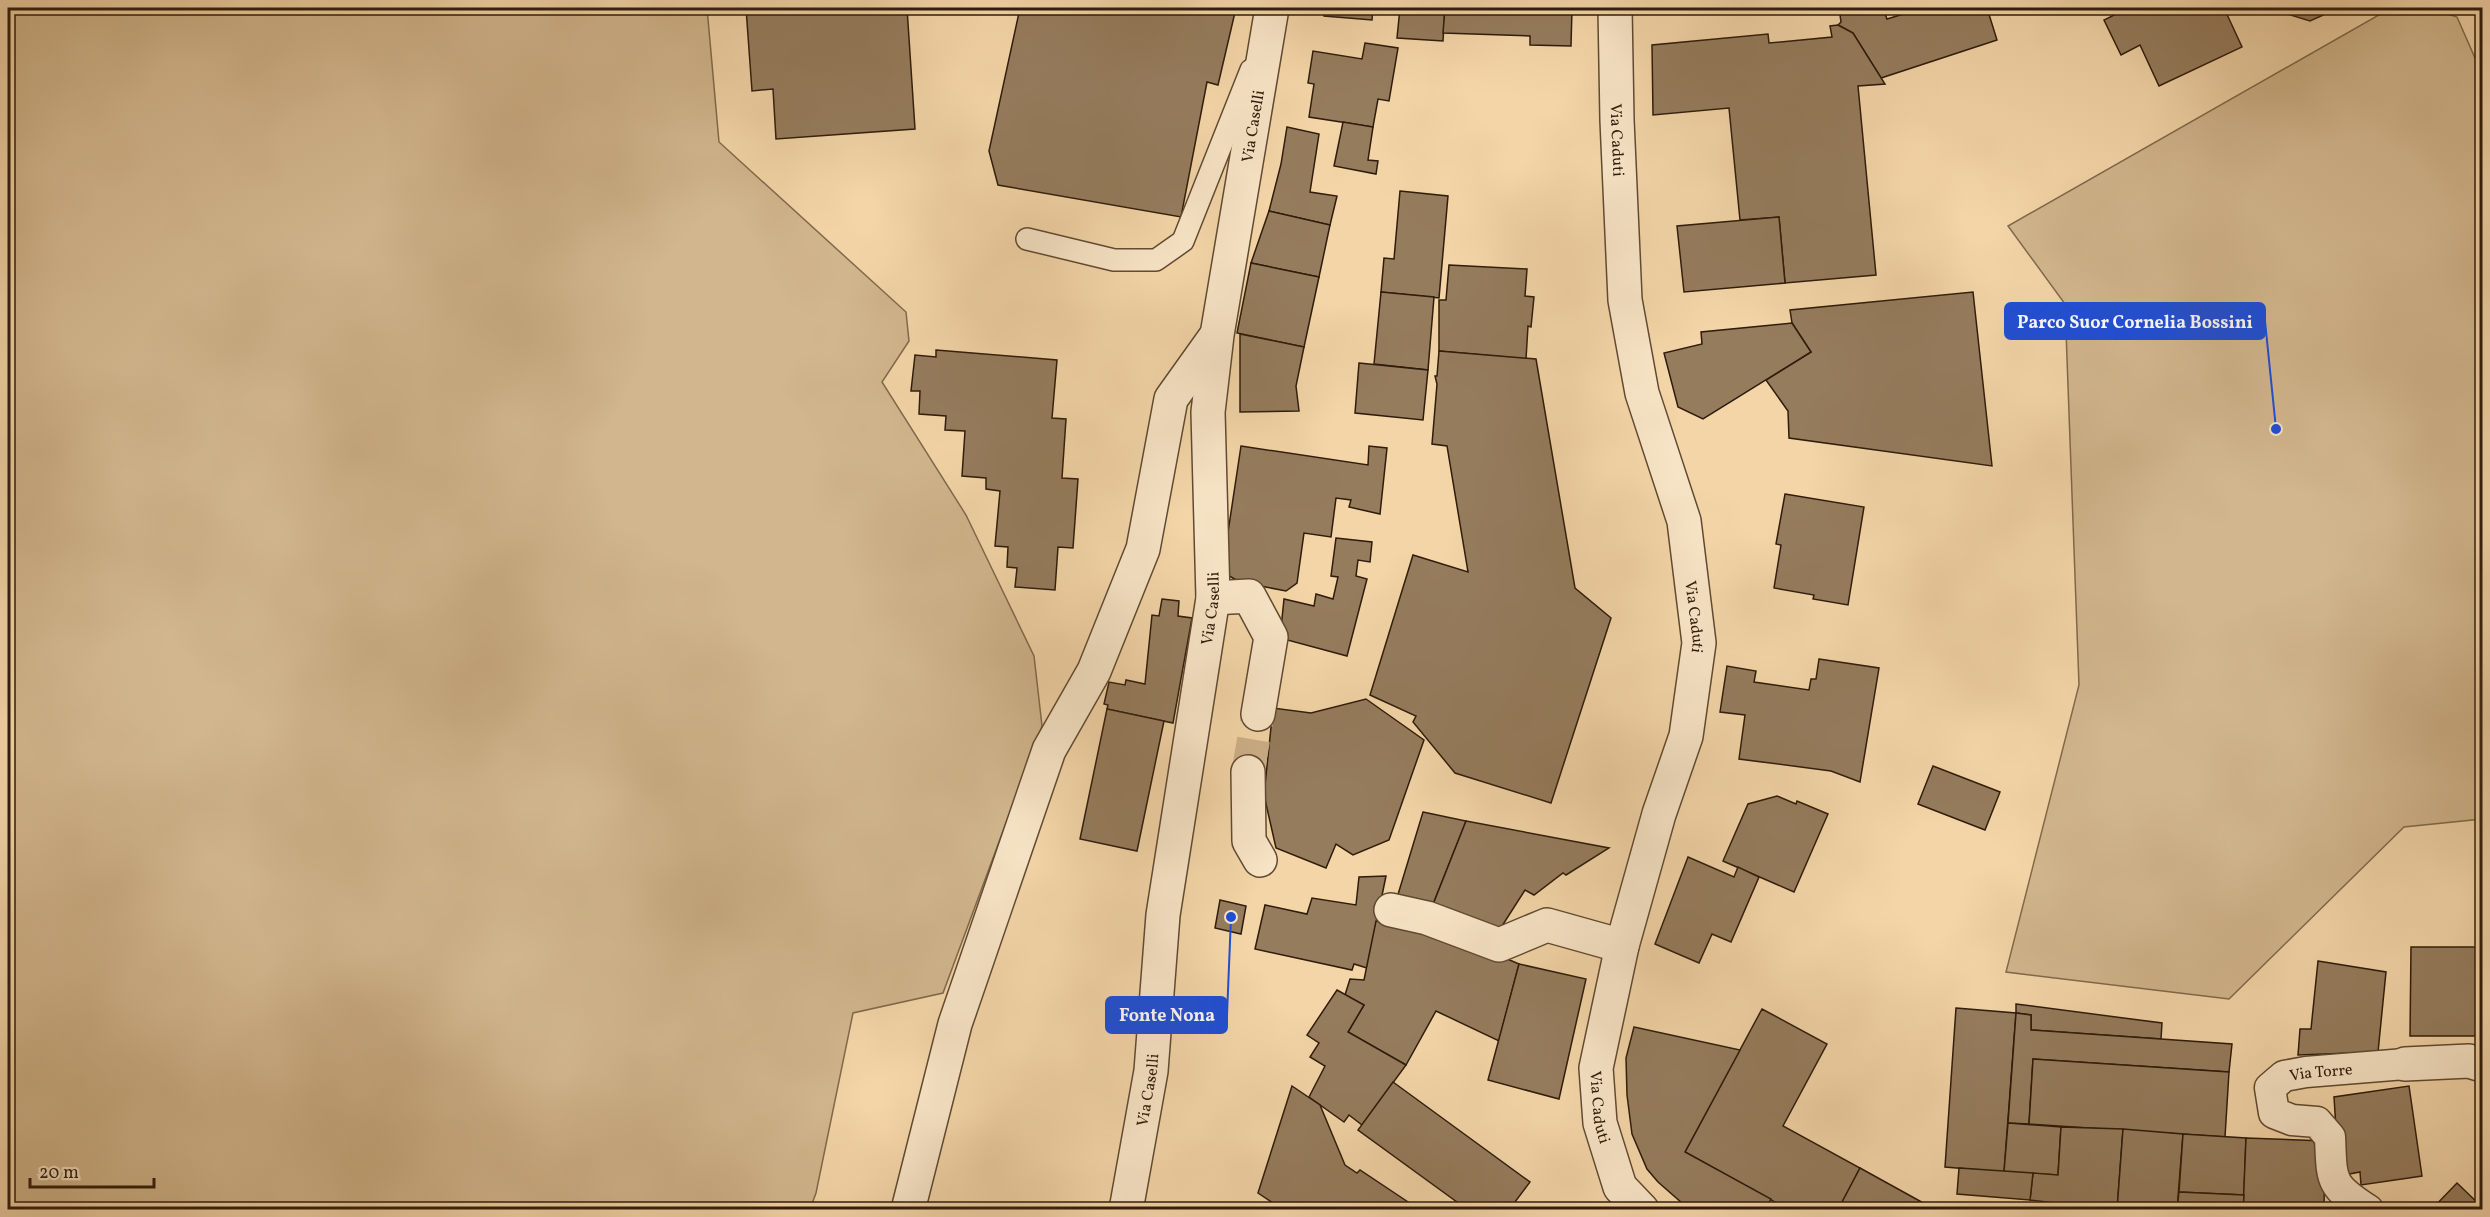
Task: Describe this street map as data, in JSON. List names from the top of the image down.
{
  "streets": {
    "street": ["Via Caselli", "Via Caduti", "Via Torre"]
  },
  "places": ["Parco Suor Cornelia Bossini", "Fonte Nona"],
  "scale_bar": "20 m"
}
